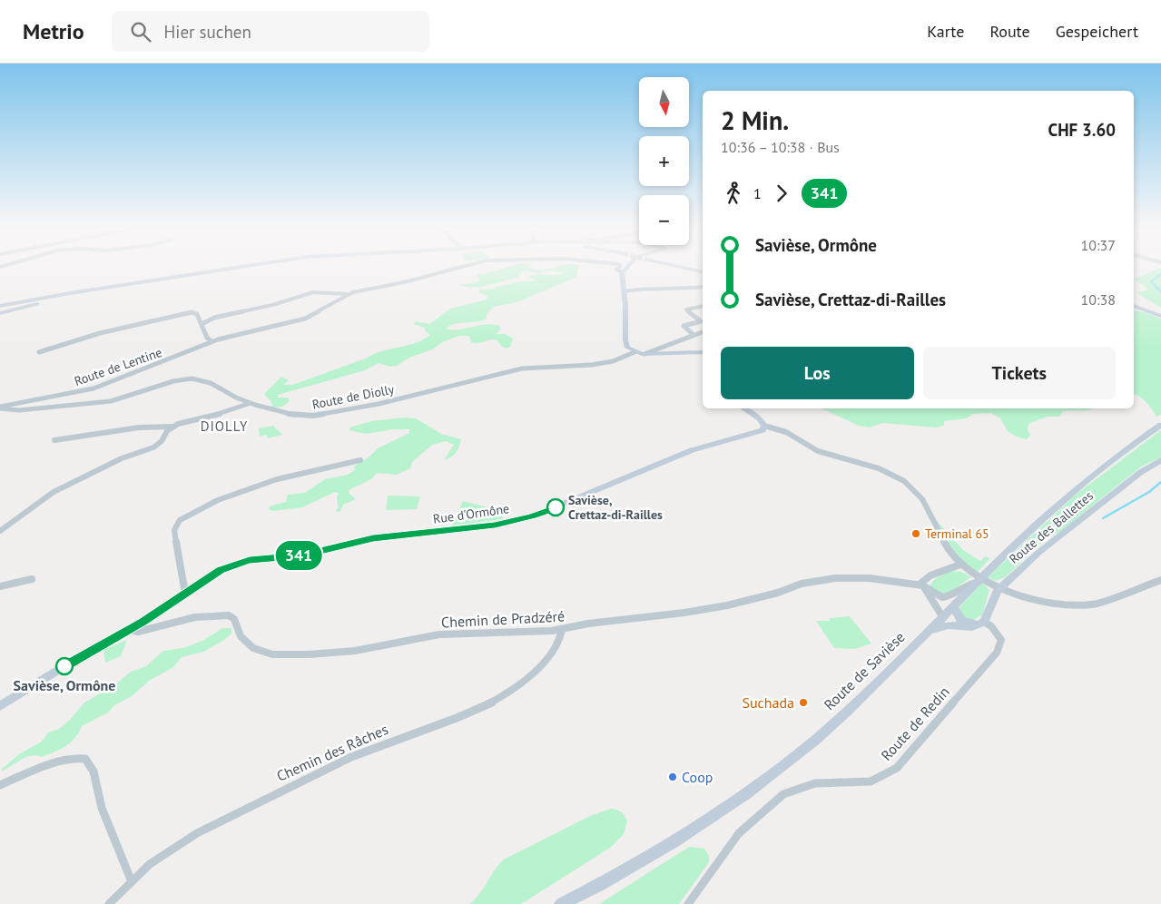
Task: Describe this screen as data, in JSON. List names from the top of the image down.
{
  "streets": {
    "street": [
      "Route de Lentine",
      "Route de Diolly",
      "Rue d'Ormône",
      "Route des Ballettes",
      "Chemin de Pradzéré",
      "Route de Savièse",
      "Route de Redin",
      "Chemin des Râches"
    ]
  },
  "crossings": [
    ["Route de Lentine", "Route de Diolly"],
    ["Route des Ballettes", "Route de Redin"],
    ["Chemin de Pradzéré", "Route de Savièse"],
    ["Chemin de Pradzéré", "Chemin des Râches"]
  ],
  "districts": ["DIOLLY"],
  "places": [
    "Savièse, Crettaz-di-Railles",
    "Terminal 65",
    "Savièse, Ormône",
    "Suchada",
    "Coop"
  ],
  "lines": ["bus line 341"],
  "north": "bottom",
  "page": {
    "header": "Metrio",
    "search": "Hier suchen",
    "nav": ["Karte", "Route", "Gespeichert"],
    "on_map": "341",
    "map_buttons": ["+", "−"],
    "heading": ["2 Min.", "10:36 – 10:38 · Bus", "CHF 3.60"],
    "legs": ["1", "341"],
    "list": [
      {
        "name": "Savièse, Ormône",
        "value": "10:37"
      },
      {
        "name": "Savièse, Crettaz-di-Railles",
        "value": "10:38"
      }
    ],
    "buttons": ["Los", "Tickets"]
  }
}
